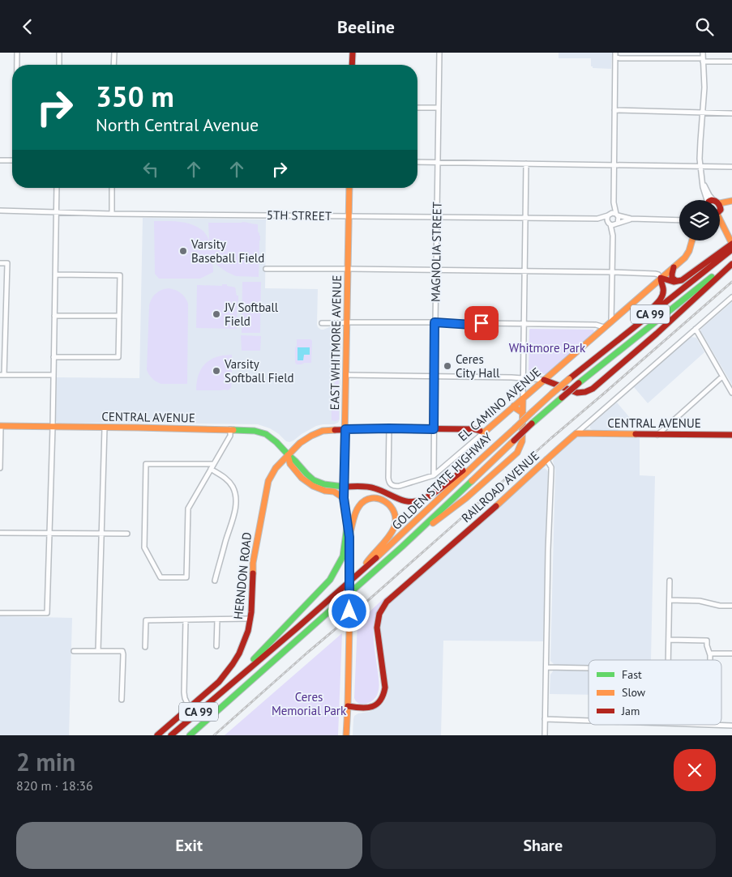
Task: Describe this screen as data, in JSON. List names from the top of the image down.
{
  "streets": {
    "main road": [
      "CA 99",
      "EAST WHITMORE AVENUE",
      "EL CAMINO AVENUE",
      "CENTRAL AVENUE",
      "GOLDEN STATE HIGHWAY",
      "RAILROAD AVENUE",
      "HERNDON ROAD"
    ],
    "street": ["5TH STREET", "MAGNOLIA STREET"]
  },
  "crossings": [
    ["5TH STREET", "MAGNOLIA STREET"],
    ["5TH STREET", "EAST WHITMORE AVENUE"],
    ["MAGNOLIA STREET", "EL CAMINO AVENUE"],
    ["MAGNOLIA STREET", "HERNDON ROAD"],
    ["EAST WHITMORE AVENUE", "RAILROAD AVENUE"],
    ["EAST WHITMORE AVENUE", "HERNDON ROAD"],
    ["EL CAMINO AVENUE", "HERNDON ROAD"],
    ["CENTRAL AVENUE", "RAILROAD AVENUE"],
    ["CENTRAL AVENUE", "HERNDON ROAD"]
  ],
  "parks": ["Whitmore Park", "Ceres Memorial Park"],
  "places": [
    "Varsity Baseball Field",
    "JV Softball Field",
    "Ceres City Hall",
    "Varsity Softball Field"
  ],
  "legend": ["Fast", "Slow", "Jam"],
  "page": {
    "header": "Beeline",
    "turn": ["350 m", "North Central Avenue"],
    "heading": ["2 min", "820 m · 18:36"],
    "buttons": ["Exit", "Share"]
  }
}
